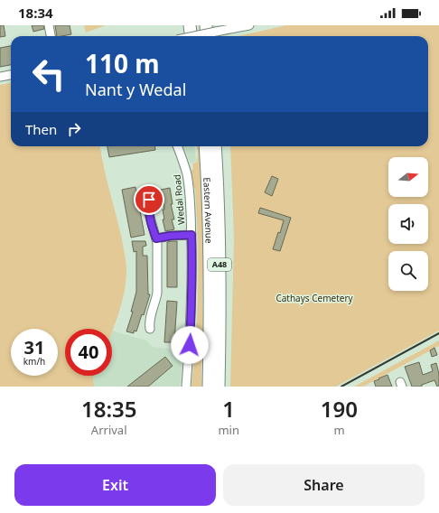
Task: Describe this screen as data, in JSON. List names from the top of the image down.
{
  "streets": {
    "highway": ["Eastern Avenue", "A48"],
    "street": ["Wedal Road"]
  },
  "parks": ["Cathays Cemetery"],
  "north": "right",
  "page": {
    "status": "18:34",
    "turn": ["110 m", "Nant y Wedal"],
    "then": "Then",
    "speed": "31 km/h",
    "limit": "40",
    "eta": [
      "18:35",
      "Arrival",
      "1",
      "min",
      "190",
      "m"
    ],
    "buttons": ["Exit", "Share"]
  }
}
